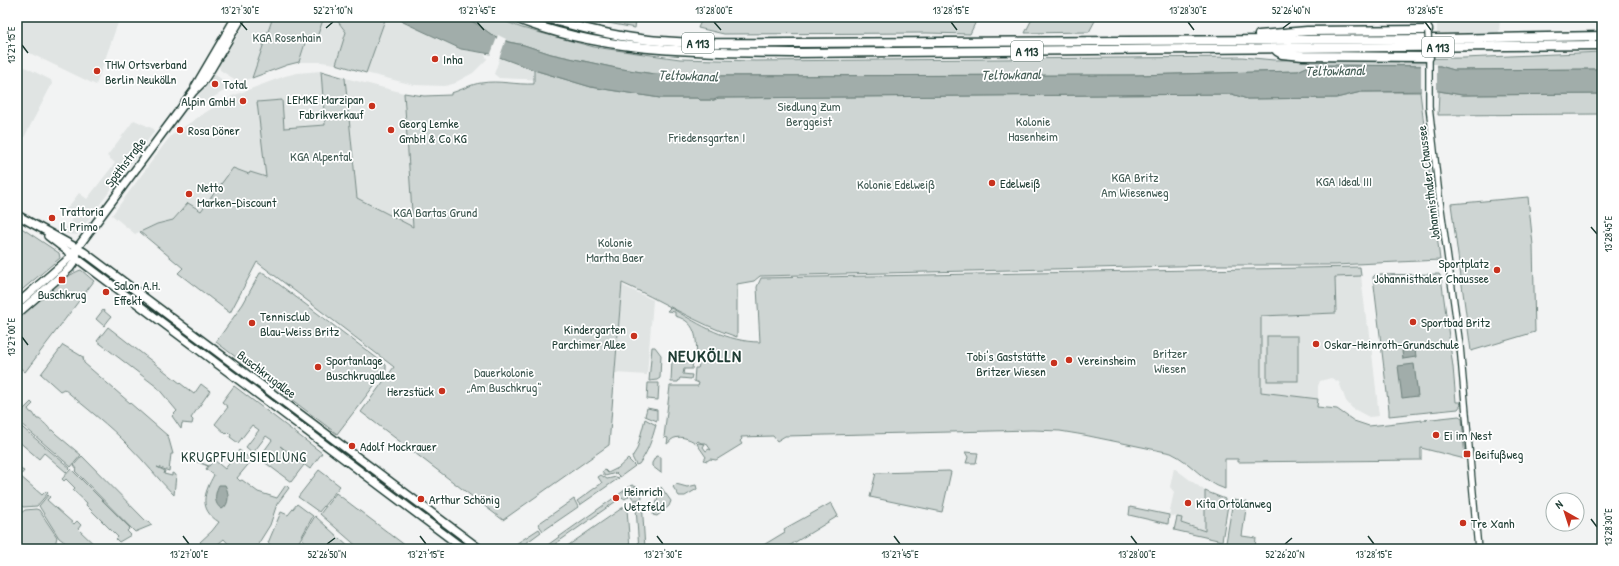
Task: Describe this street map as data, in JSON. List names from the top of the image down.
{
  "streets": {
    "highway": ["A 113"],
    "main road": ["Späthstraße", "Buschkrugallee"],
    "street": ["Johannisthaler Chaussee"]
  },
  "crossings": [
    ["Späthstraße", "Buschkrugallee"]
  ],
  "districts": ["NEUKÖLLN", "KRUGPFUHLSIEDLUNG"],
  "water": ["Teltowkanal"],
  "parks": [
    "KGA Rosenhain",
    "Siedlung Zum Berggeist",
    "Kolonie Hasenheim",
    "Friedensgarten I",
    "KGA Alpental",
    "KGA Britz Am Wiesenweg",
    "KGA Ideal III",
    "Kolonie Edelweiß",
    "KGA Bartas Grund",
    "Kolonie Martha Baer",
    "Britzer Wiesen",
    "Dauerkolonie „Am Buschkrug“"
  ],
  "places": {
    "other": [
      "Inha",
      "THW Ortsverband Berlin Neukölln",
      "Total",
      "Alpin GmbH",
      "LEMKE Marzipan Fabrikverkauf",
      "Rosa Döner",
      "Georg Lemke GmbH & Co KG",
      "Edelweiß",
      "Netto Marken-Discount",
      "Trattoria Il Primo",
      "Sportplatz Johannisthaler Chaussee",
      "Salon A.H. Effekt",
      "Sportbad Britz",
      "Tennisclub Blau-Weiss Britz",
      "Kindergarten Parchimer Allee",
      "Oskar-Heinroth-Grundschule",
      "Vereinsheim",
      "Tobi's Gaststätte Britzer Wiesen",
      "Sportanlage Buschkrugallee",
      "Herzstück",
      "Ei im Nest",
      "Adolf Mockrauer",
      "Heinrich Uetzfeld",
      "Arthur Schönig",
      "Kita Ortolanweg",
      "Tre Xanh"
    ],
    "transit": ["Buschkrug", "Beifußweg"]
  },
  "north": "top left",
  "coordinates": [
    "13°27'30\"E",
    "52°27'10\"N",
    "13°27'45\"E",
    "13°28'00\"E",
    "13°28'15\"E",
    "13°28'30\"E",
    "52°26'40\"N",
    "13°28'45\"E",
    "13°27'15\"E",
    "13°27'00\"E",
    "52°26'50\"N",
    "52°26'20\"N"
  ]
}
